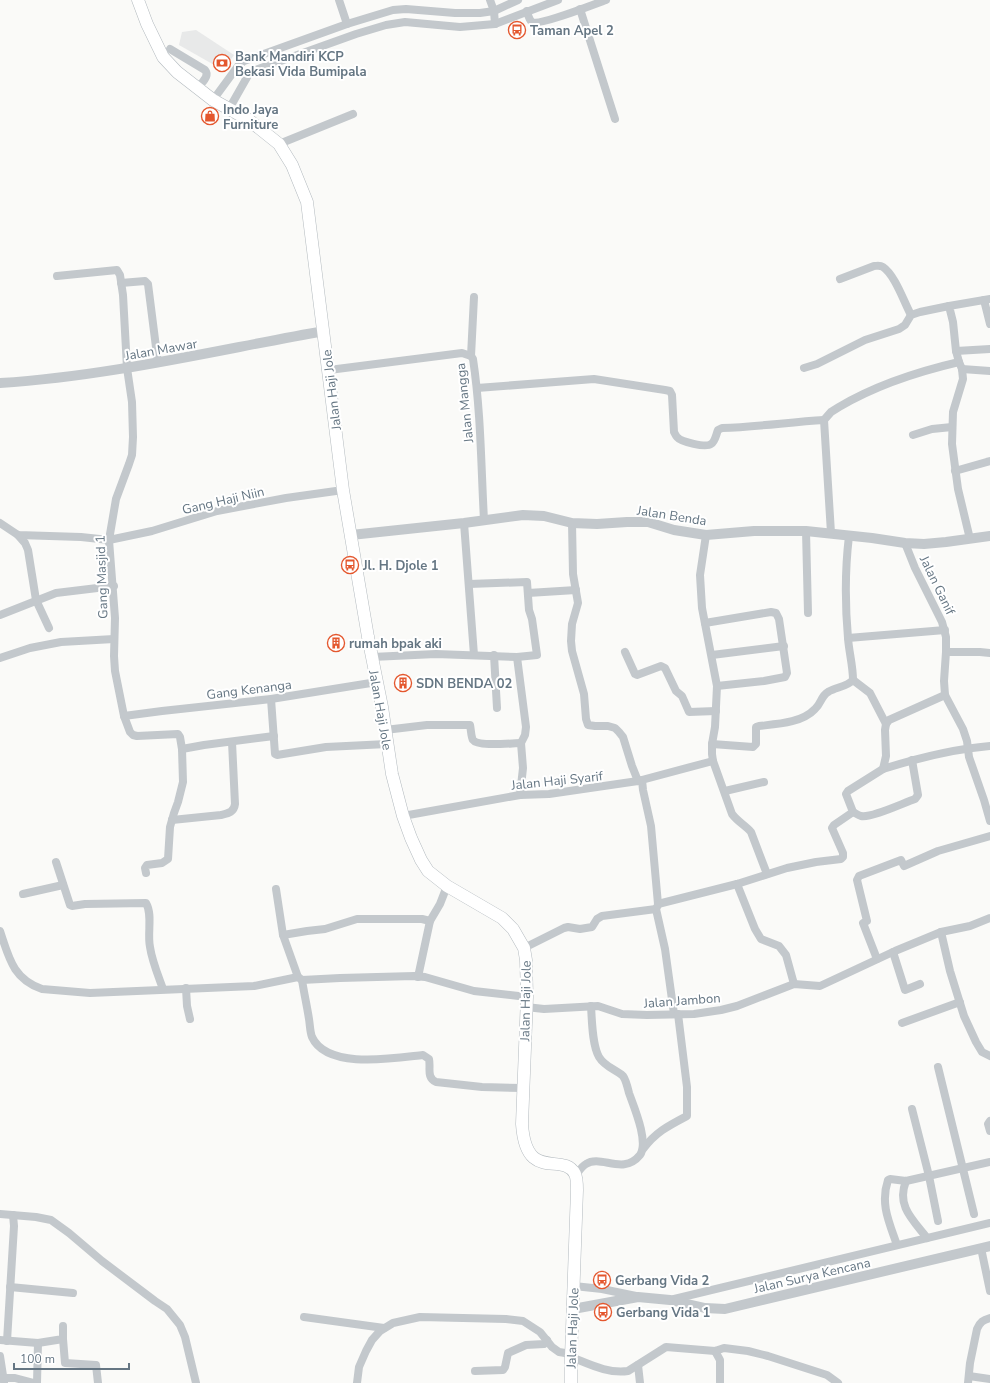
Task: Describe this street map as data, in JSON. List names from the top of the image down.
{
  "streets": {
    "main road": ["Jalan Haji Jole"],
    "street": [
      "Jalan Mawar",
      "Jalan Mangga",
      "Gang Haji Niin",
      "Jalan Benda",
      "Gang Masjid 1",
      "Jalan Ganif",
      "Gang Kenanga",
      "Jalan Haji Syarif",
      "Jalan Jambon",
      "Jalan Surya Kencana"
    ]
  },
  "crossings": [
    ["Jalan Mawar", "Jalan Haji Jole"],
    ["Jalan Mawar", "Gang Masjid 1"],
    ["Jalan Haji Jole", "Jalan Mangga"],
    ["Jalan Haji Jole", "Gang Haji Niin"],
    ["Jalan Haji Jole", "Jalan Benda"],
    ["Jalan Haji Jole", "Gang Kenanga"],
    ["Jalan Haji Jole", "Jalan Haji Syarif"],
    ["Jalan Haji Jole", "Jalan Jambon"],
    ["Jalan Haji Jole", "Jalan Surya Kencana"],
    ["Jalan Mangga", "Jalan Benda"],
    ["Gang Haji Niin", "Gang Masjid 1"],
    ["Jalan Benda", "Jalan Ganif"],
    ["Gang Masjid 1", "Gang Kenanga"]
  ],
  "places": {
    "bus stop": [
      "Taman Apel 2",
      "Jl. H. Djole 1",
      "Gerbang Vida 2",
      "Gerbang Vida 1"
    ],
    "bank": ["Bank Mandiri KCP Bekasi Vida Bumipala"],
    "shop": ["Indo Jaya Furniture"],
    "building": ["rumah bpak aki", "SDN BENDA 02"]
  },
  "scale_bar": "100 m"
}
